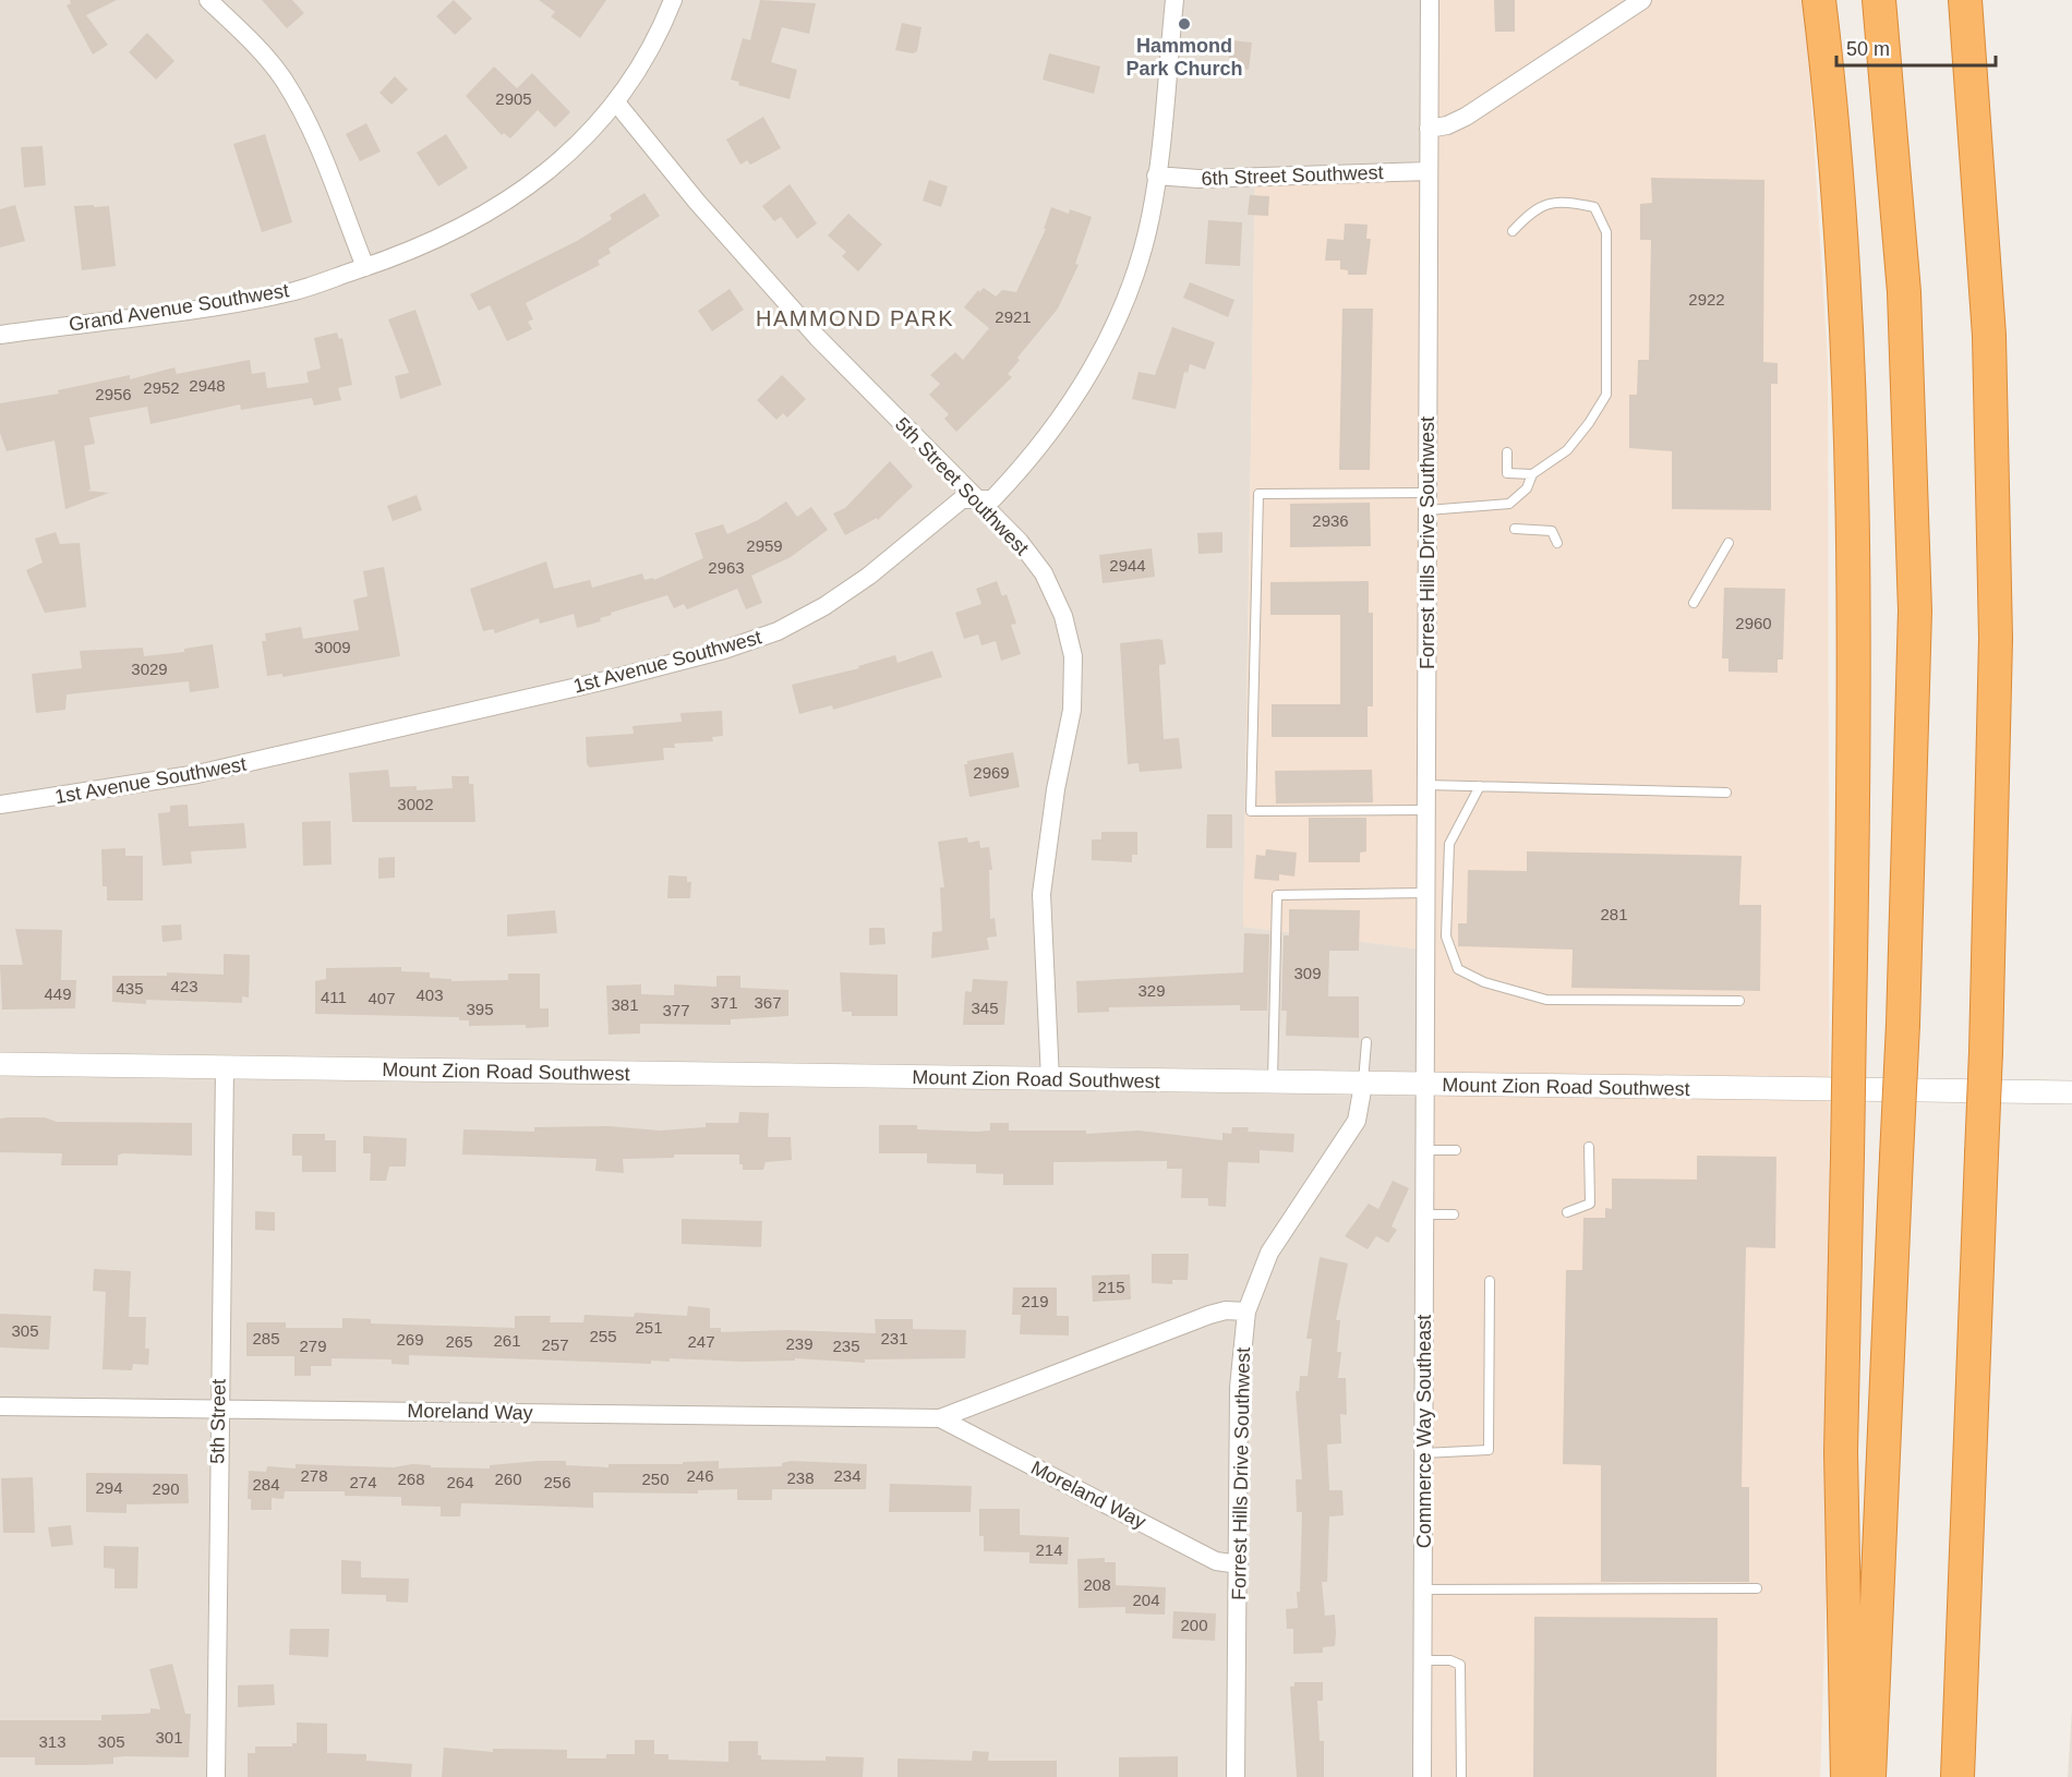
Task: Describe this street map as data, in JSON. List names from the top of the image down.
{
  "streets": {
    "street": [
      "6th Street Southwest",
      "Grand Avenue Southwest",
      "5th Street Southwest",
      "Forrest Hills Drive Southwest",
      "1st Avenue Southwest",
      "Mount Zion Road Southwest",
      "Moreland Way",
      "5th Street",
      "Commerce Way Southeast"
    ]
  },
  "crossings": [
    ["6th Street Southwest", "Forrest Hills Drive Southwest"],
    ["6th Street Southwest", "1st Avenue Southwest"],
    ["Grand Avenue Southwest", "5th Street Southwest"],
    ["5th Street Southwest", "1st Avenue Southwest"],
    ["5th Street Southwest", "Mount Zion Road Southwest"],
    ["Forrest Hills Drive Southwest", "Mount Zion Road Southwest"],
    ["Forrest Hills Drive Southwest", "Moreland Way"],
    ["Forrest Hills Drive Southwest", "Commerce Way Southeast"],
    ["Mount Zion Road Southwest", "5th Street"],
    ["Mount Zion Road Southwest", "Commerce Way Southeast"],
    ["Moreland Way", "5th Street"]
  ],
  "districts": ["HAMMOND PARK"],
  "places": ["Hammond Park Church"],
  "house_numbers": [
    "2905",
    "2922",
    "2921",
    "2948",
    "2952",
    "2956",
    "2936",
    "2959",
    "2944",
    "2963",
    "2960",
    "3009",
    "3029",
    "2969",
    "3002",
    "281",
    "309",
    "423",
    "435",
    "329",
    "449",
    "403",
    "411",
    "407",
    "371",
    "367",
    "381",
    "345",
    "395",
    "377",
    "215",
    "219",
    "251",
    "305",
    "255",
    "285",
    "231",
    "269",
    "261",
    "265",
    "247",
    "239",
    "257",
    "279",
    "235",
    "278",
    "246",
    "234",
    "238",
    "268",
    "260",
    "250",
    "274",
    "264",
    "256",
    "284",
    "294",
    "290",
    "214",
    "208",
    "204",
    "200",
    "301",
    "313",
    "305"
  ],
  "scale_bar": "50 m"
}
